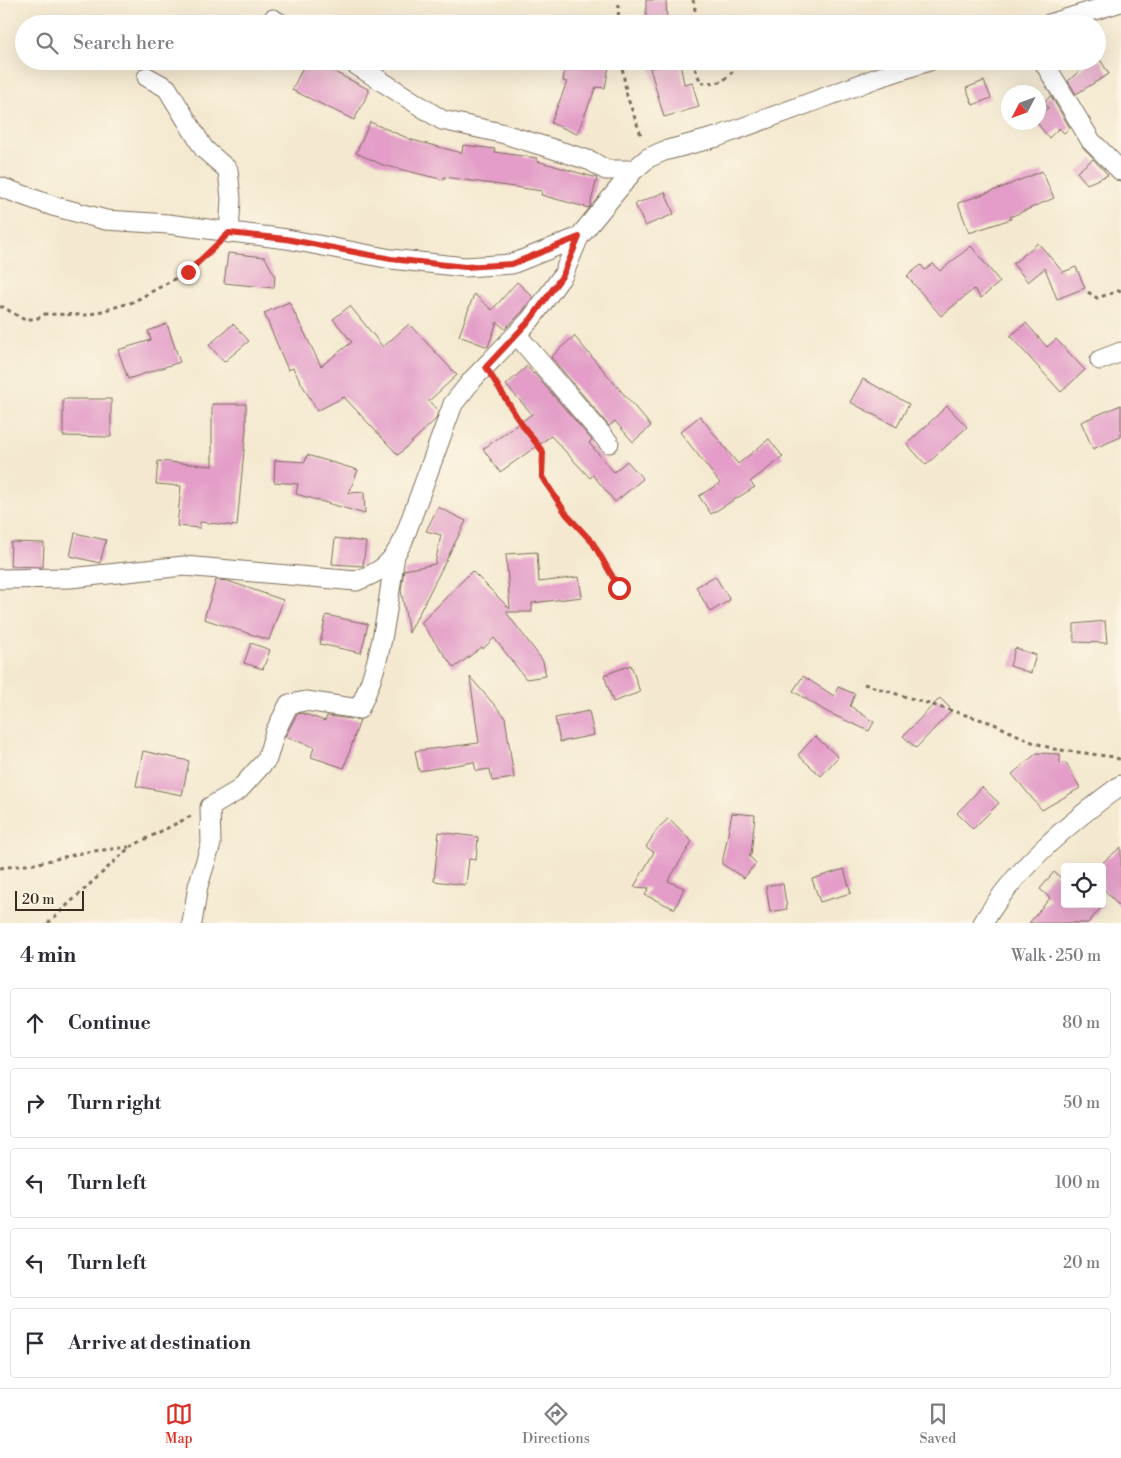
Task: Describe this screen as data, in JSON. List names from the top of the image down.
{
  "scale_bar": "20 m",
  "north": "bottom left",
  "page": {
    "search": "Search here",
    "scale": "20 m",
    "heading": ["4 min", "Walk · 250 m"],
    "list": [
      ["Continue", "80 m"],
      ["Turn right", "50 m"],
      ["Turn left", "100 m"],
      ["Turn left", "20 m"],
      "Arrive at destination"
    ],
    "nav": ["Map", "Directions", "Saved"]
  }
}
